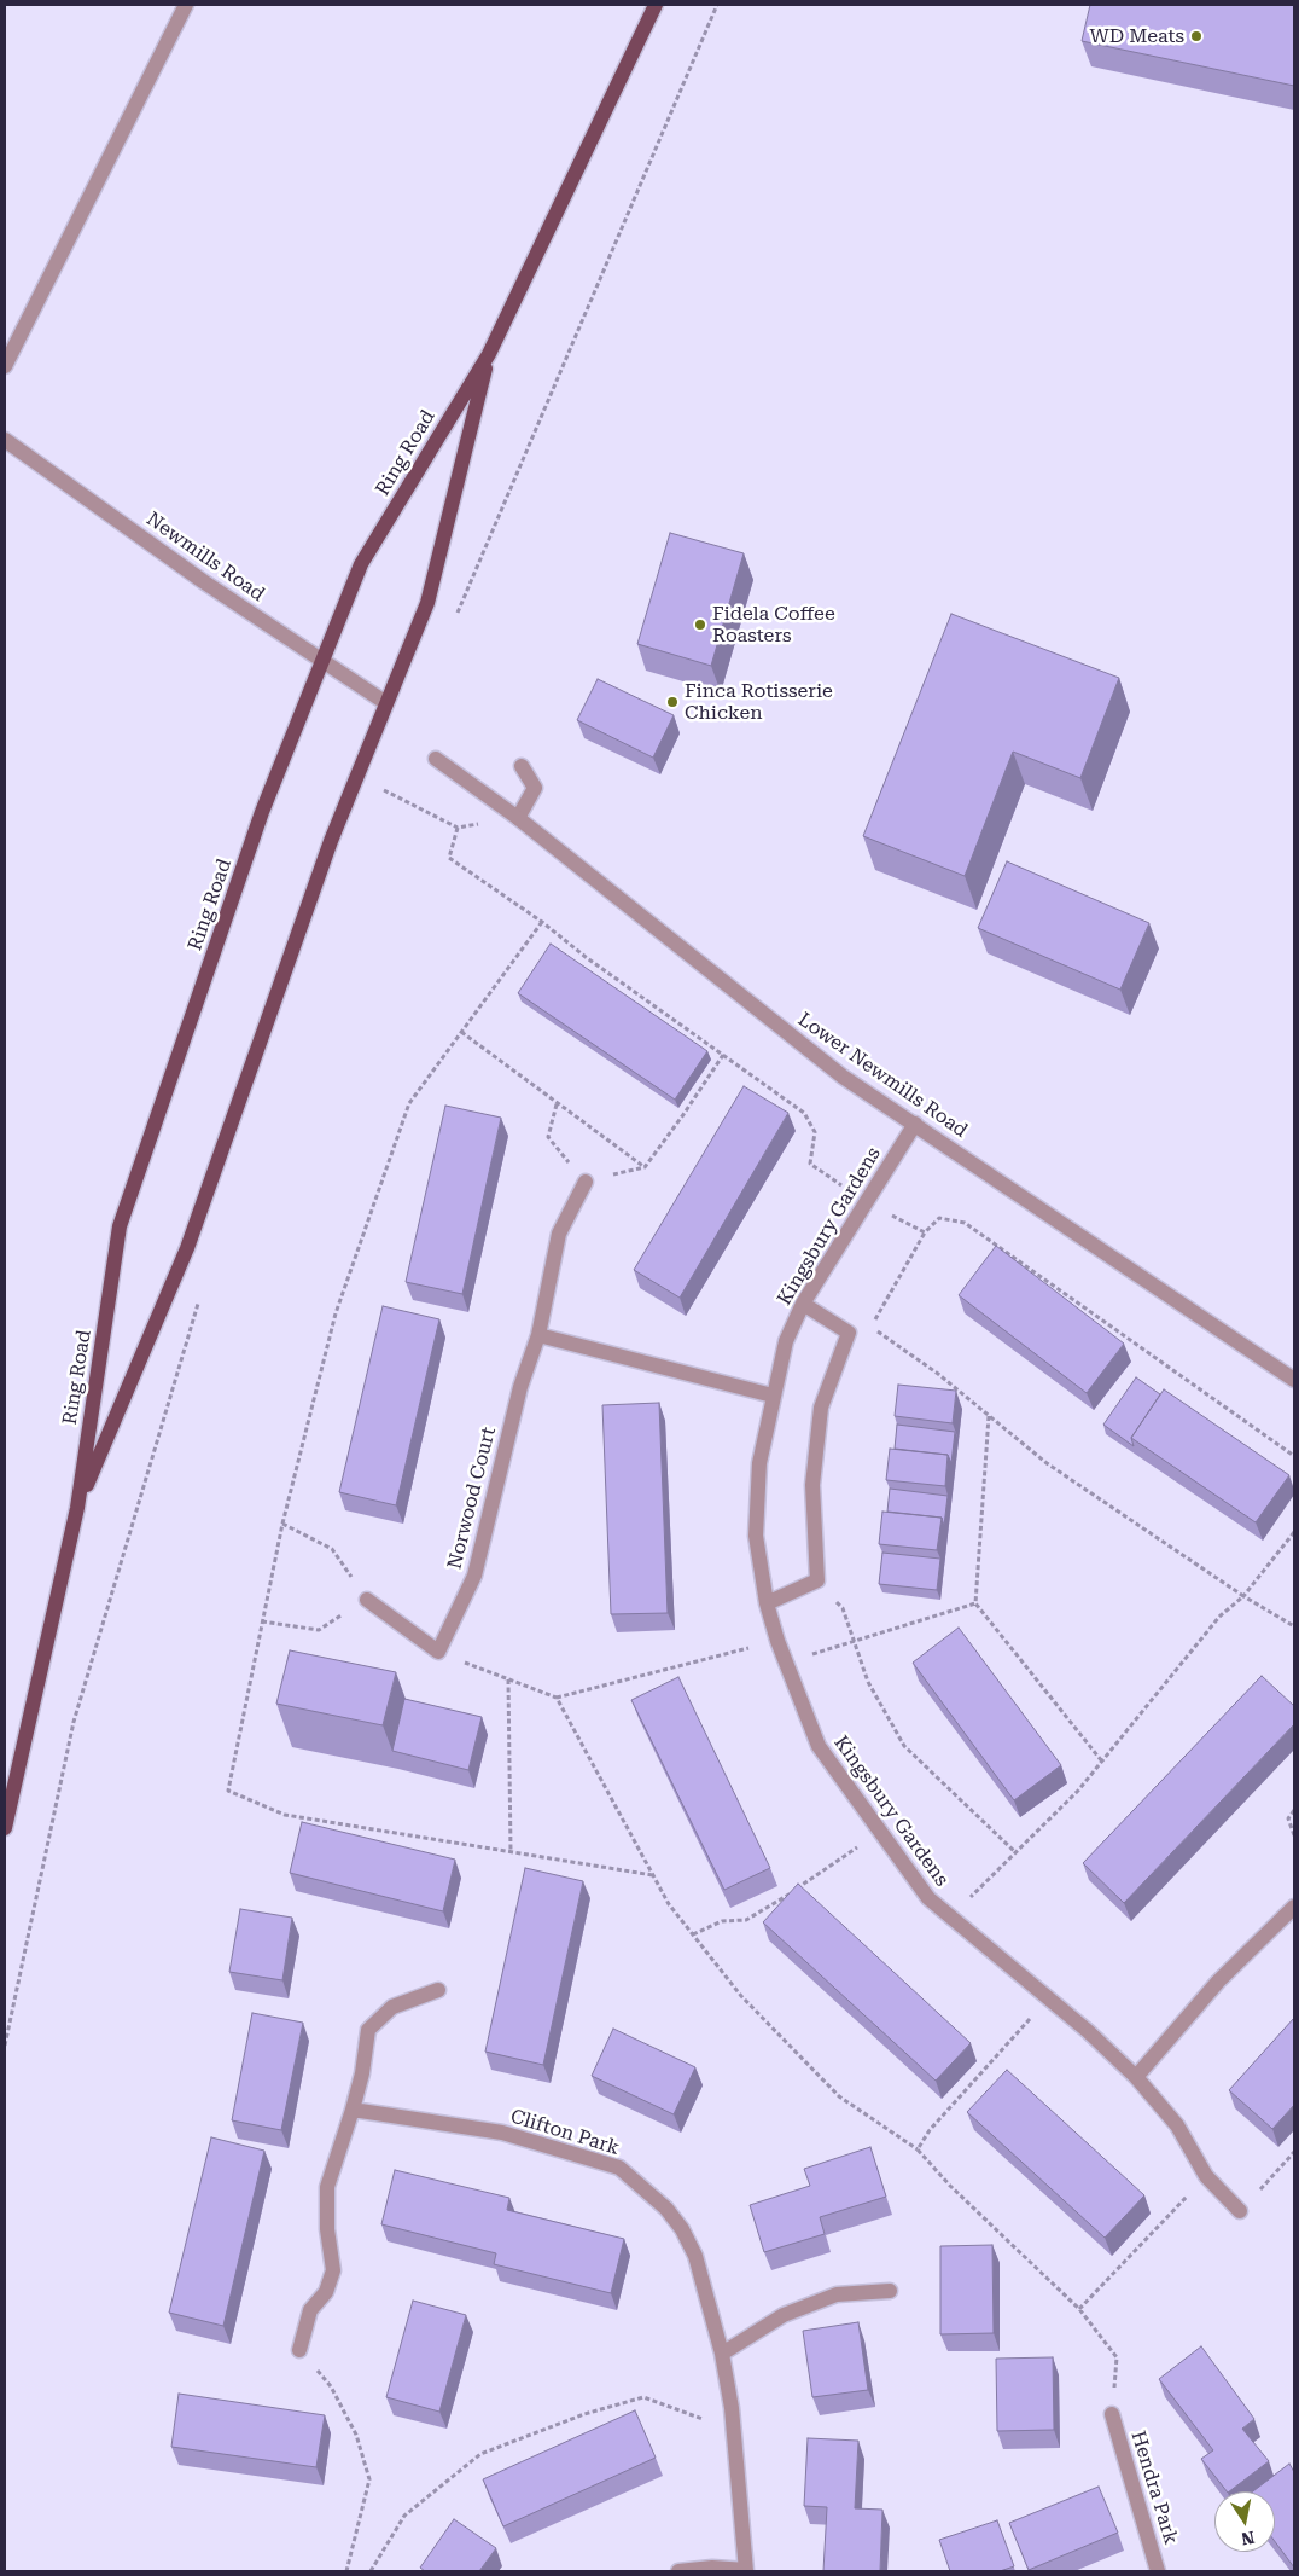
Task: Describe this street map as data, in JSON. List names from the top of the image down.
{
  "streets": {
    "main road": ["Ring Road"],
    "street": [
      "Newmills Road",
      "Lower Newmills Road",
      "Kingsbury Gardens",
      "Norwood Court",
      "Clifton Park",
      "Hendra Park"
    ]
  },
  "crossings": [
    ["Ring Road", "Newmills Road"],
    ["Lower Newmills Road", "Kingsbury Gardens"]
  ],
  "places": ["WD Meats", "Fidela Coffee Roasters", "Finca Rotisserie Chicken"],
  "north": "bottom"
}
